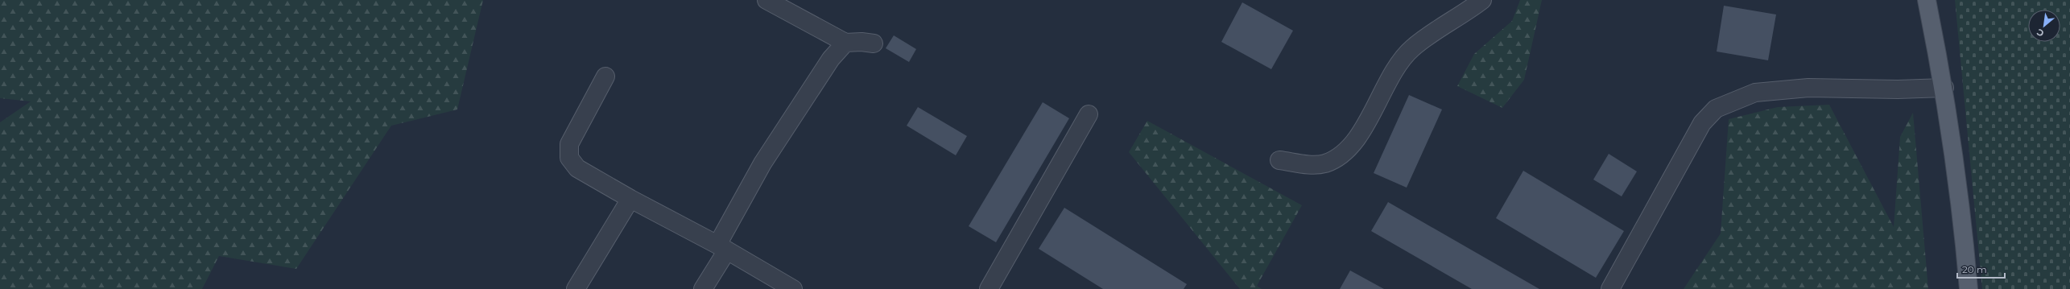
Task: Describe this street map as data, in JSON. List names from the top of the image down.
{
  "scale_bar": "20 m",
  "north": "bottom left"
}
